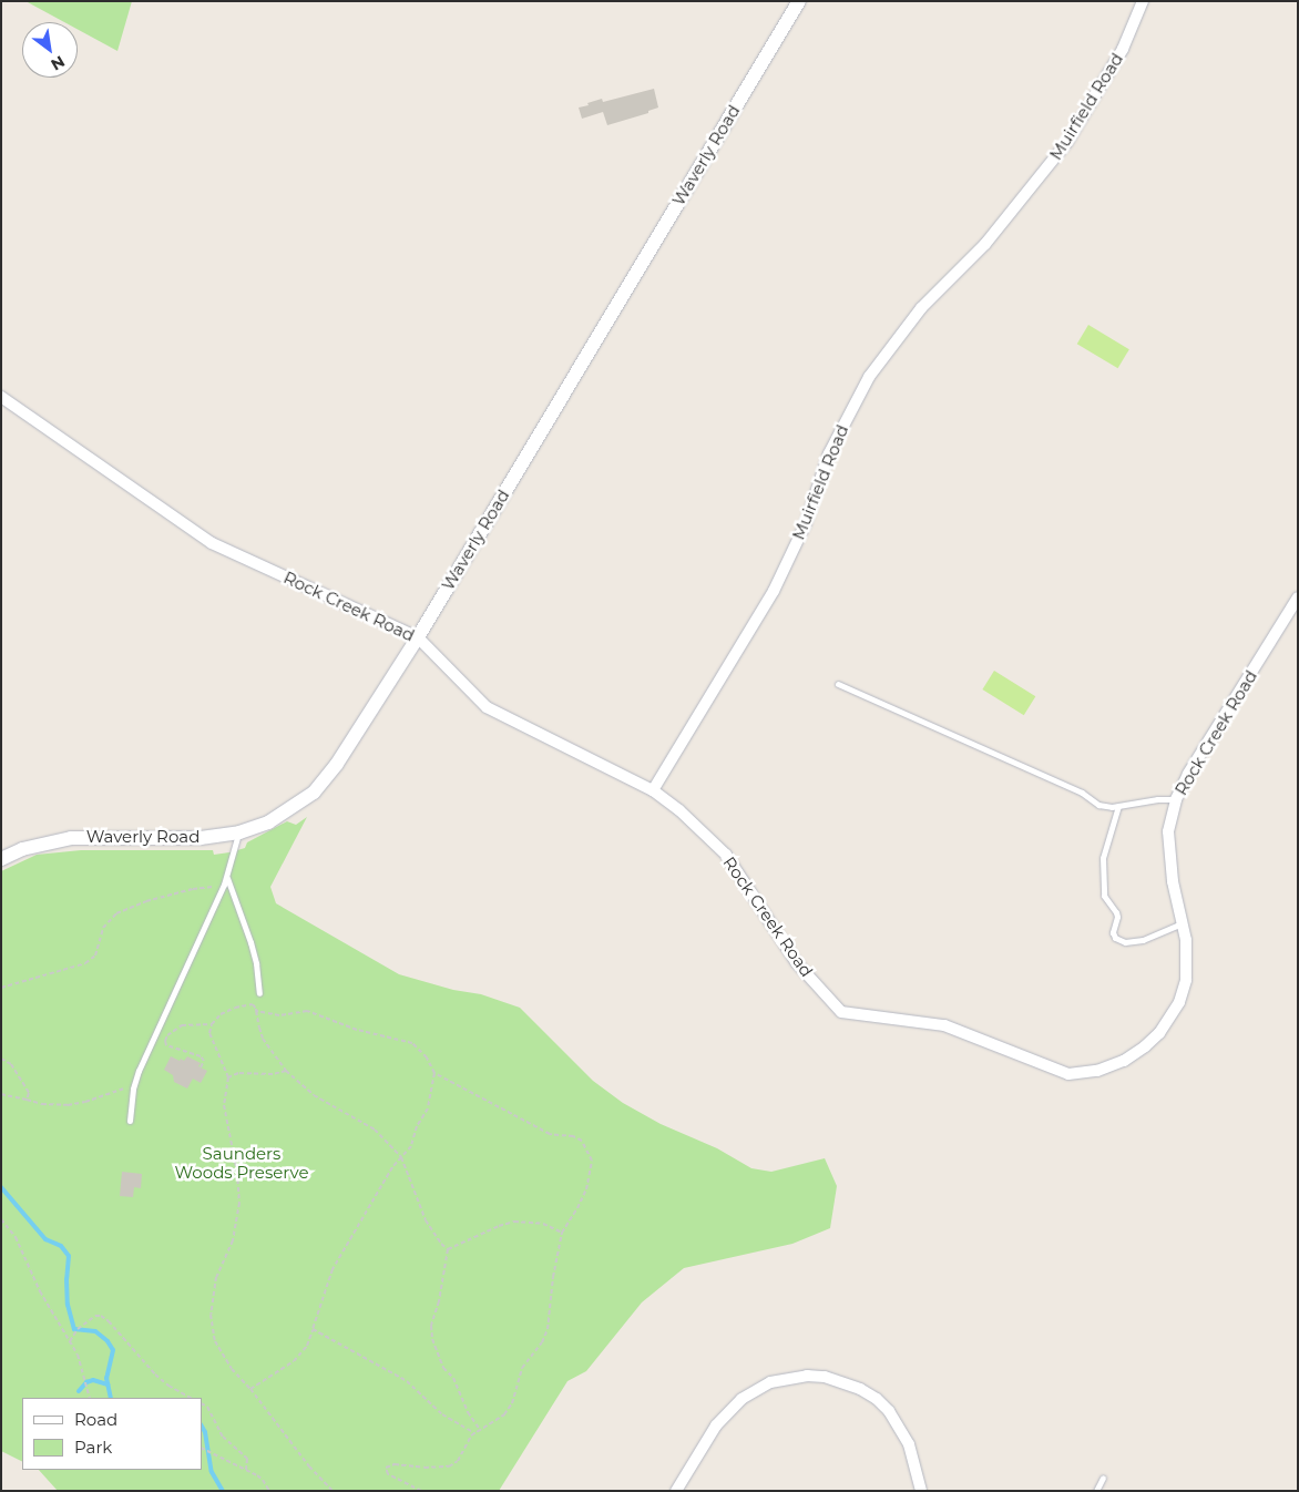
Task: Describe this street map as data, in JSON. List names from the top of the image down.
{
  "streets": {
    "street": ["Muirfield Road", "Waverly Road", "Rock Creek Road"]
  },
  "crossings": [
    ["Muirfield Road", "Rock Creek Road"],
    ["Waverly Road", "Rock Creek Road"]
  ],
  "parks": ["Saunders Woods Preserve"],
  "legend": ["Road", "Park"],
  "north": "bottom right"
}
